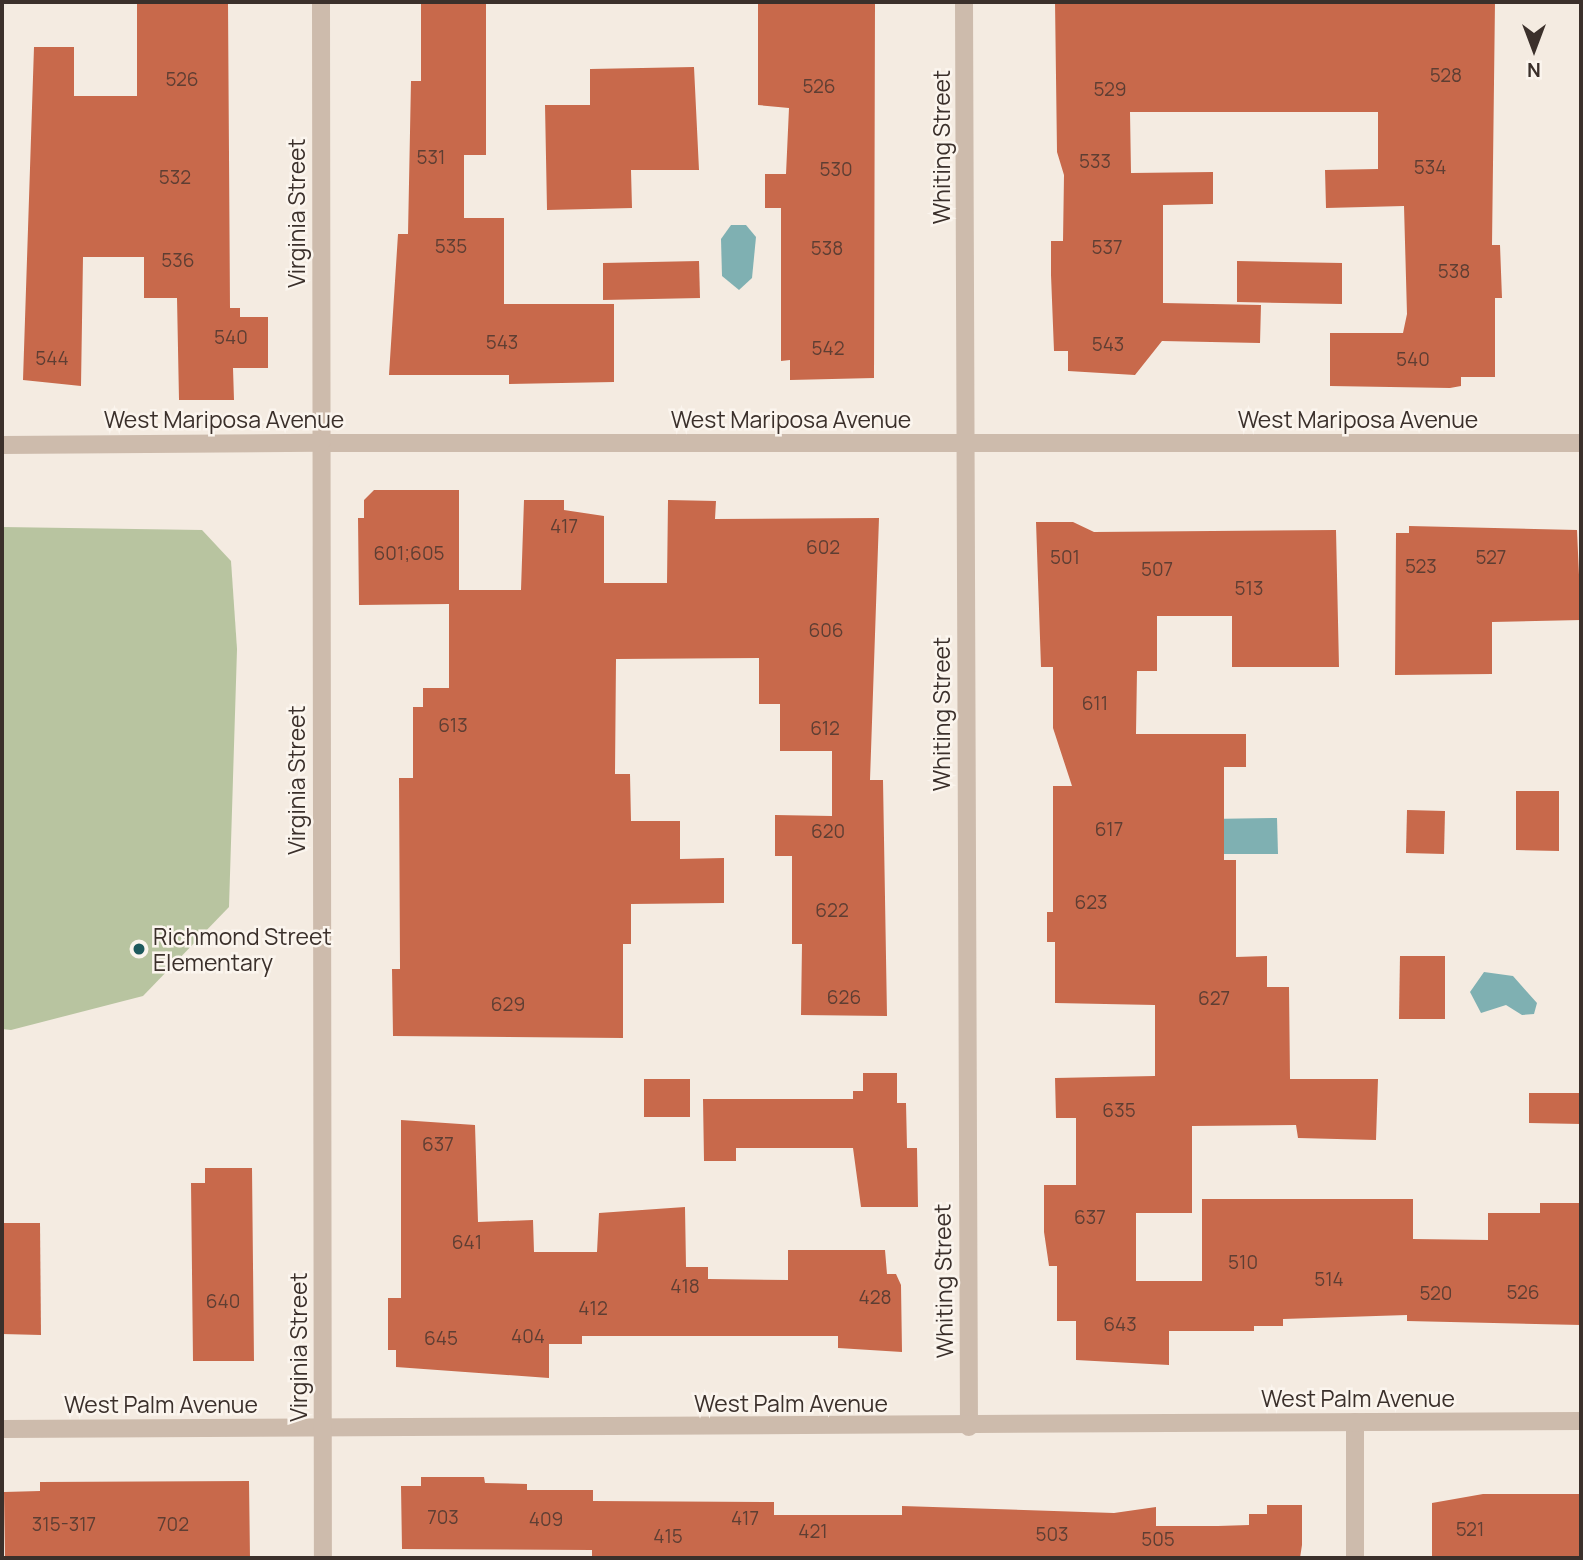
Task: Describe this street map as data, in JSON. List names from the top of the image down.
{
  "streets": {
    "street": [
      "Whiting Street",
      "Virginia Street",
      "West Mariposa Avenue",
      "West Palm Avenue"
    ]
  },
  "crossings": [
    ["Whiting Street", "West Mariposa Avenue"],
    ["Whiting Street", "West Palm Avenue"],
    ["Virginia Street", "West Mariposa Avenue"],
    ["Virginia Street", "West Palm Avenue"]
  ],
  "places": ["Richmond Street Elementary"],
  "house_numbers": [
    "528",
    "526",
    "526",
    "529",
    "531",
    "533",
    "534",
    "530",
    "532",
    "535",
    "537",
    "538",
    "536",
    "538",
    "540",
    "543",
    "543",
    "542",
    "544",
    "540",
    "417",
    "602",
    "601;605",
    "501",
    "527",
    "523",
    "507",
    "513",
    "606",
    "611",
    "613",
    "612",
    "617",
    "620",
    "623",
    "622",
    "626",
    "627",
    "629",
    "635",
    "637",
    "637",
    "641",
    "510",
    "514",
    "418",
    "526",
    "520",
    "428",
    "640",
    "412",
    "643",
    "404",
    "645",
    "703",
    "417",
    "409",
    "315-317",
    "702",
    "521",
    "421",
    "503",
    "415",
    "505"
  ],
  "north": "bottom"
}
